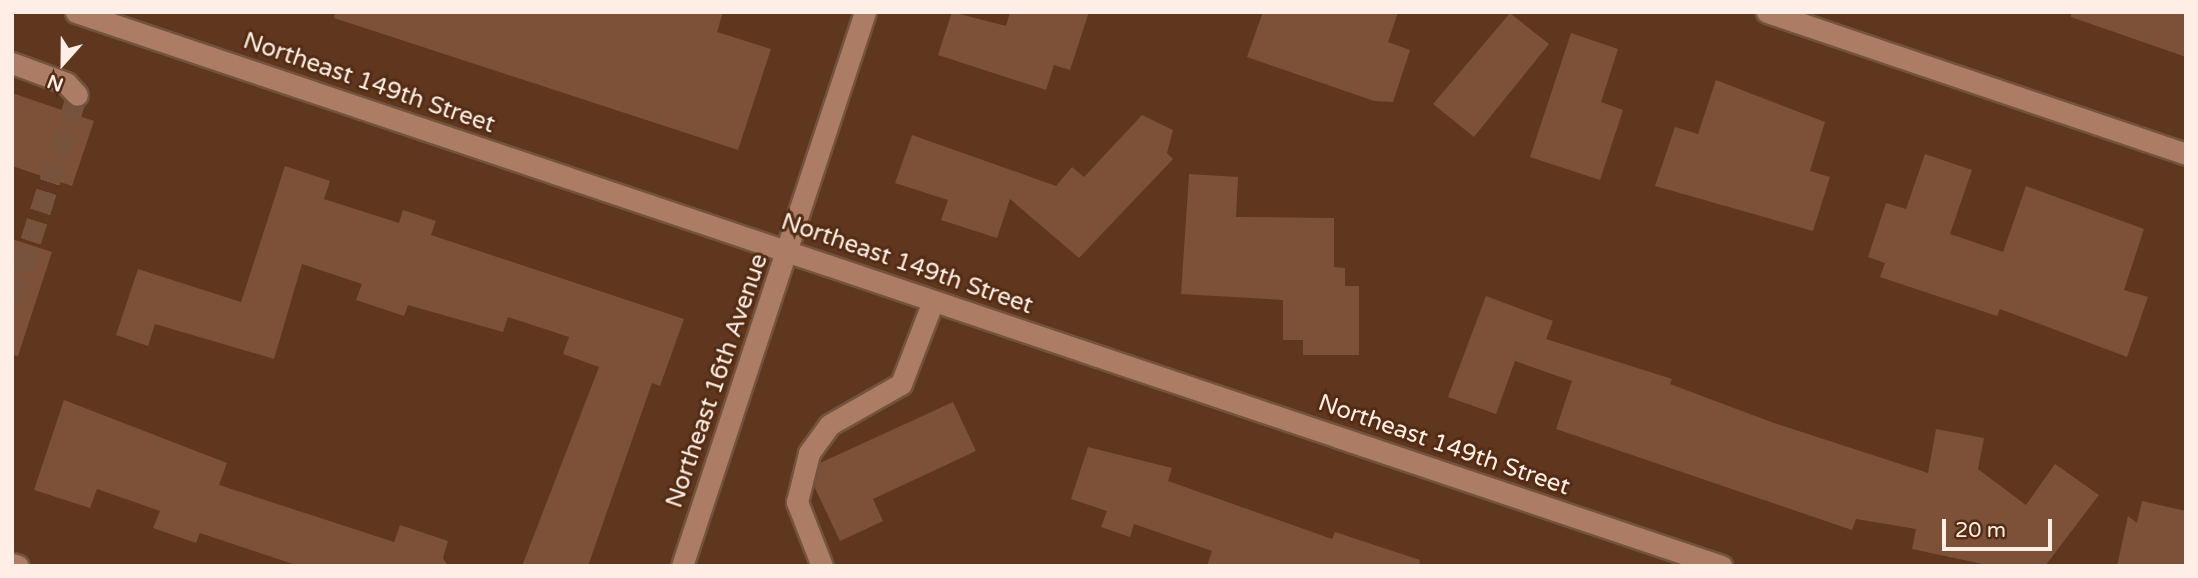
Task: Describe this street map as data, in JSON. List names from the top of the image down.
{
  "streets": {
    "street": ["Northeast 149th Street", "Northeast 16th Avenue"]
  },
  "crossings": [
    ["Northeast 149th Street", "Northeast 16th Avenue"]
  ],
  "scale_bar": "20 m",
  "north": "bottom"
}
